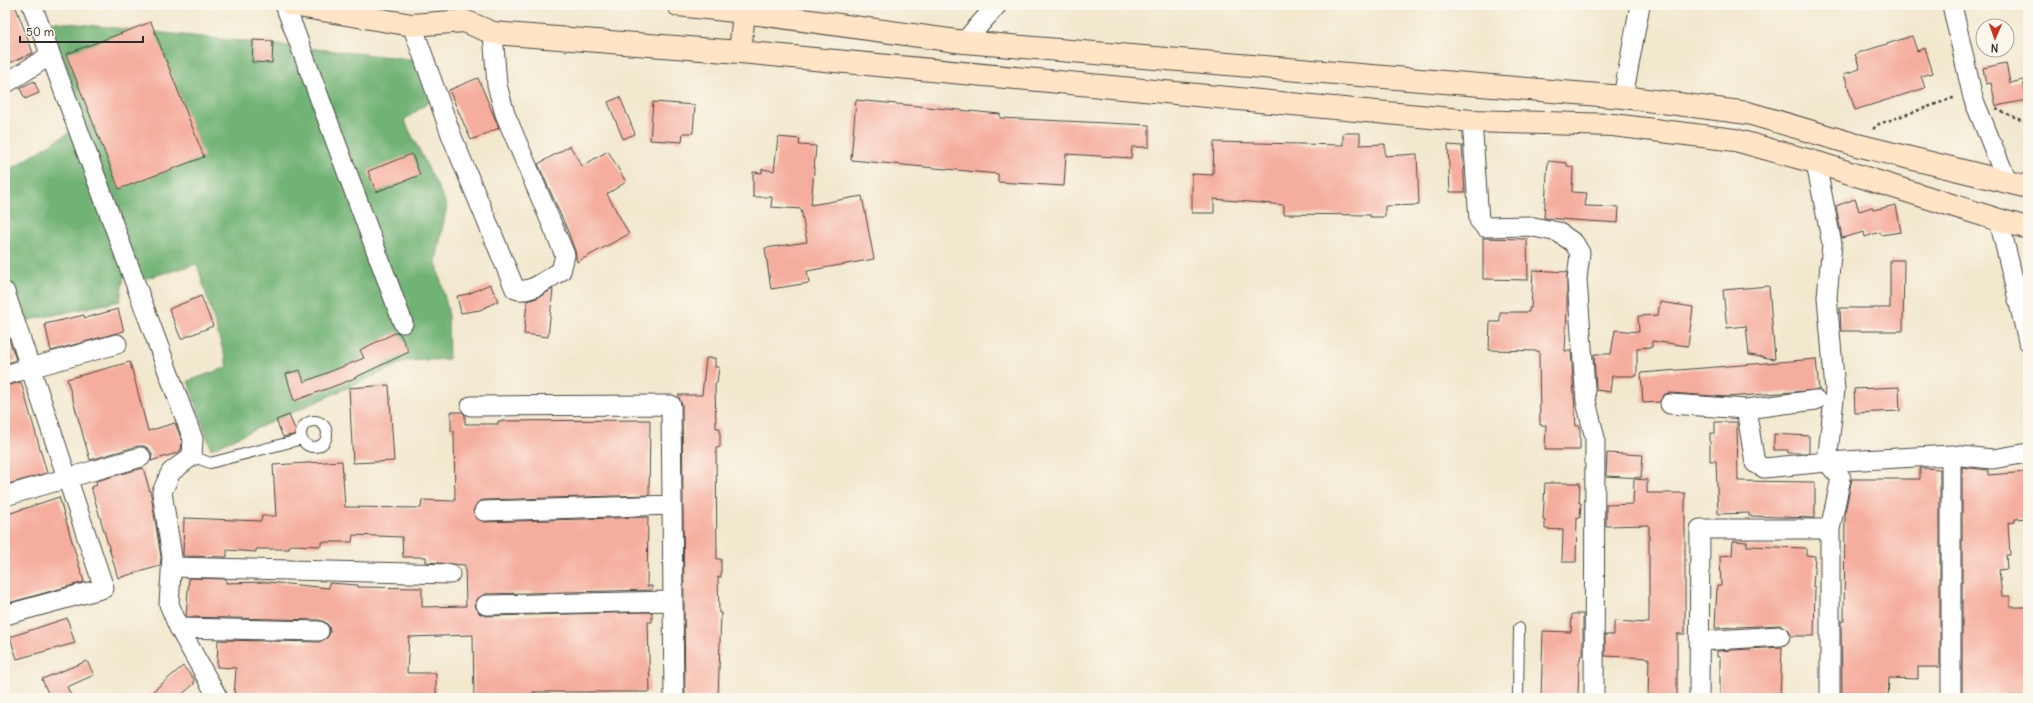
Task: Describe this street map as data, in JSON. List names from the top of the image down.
{
  "scale_bar": "50 m",
  "north": "bottom"
}
